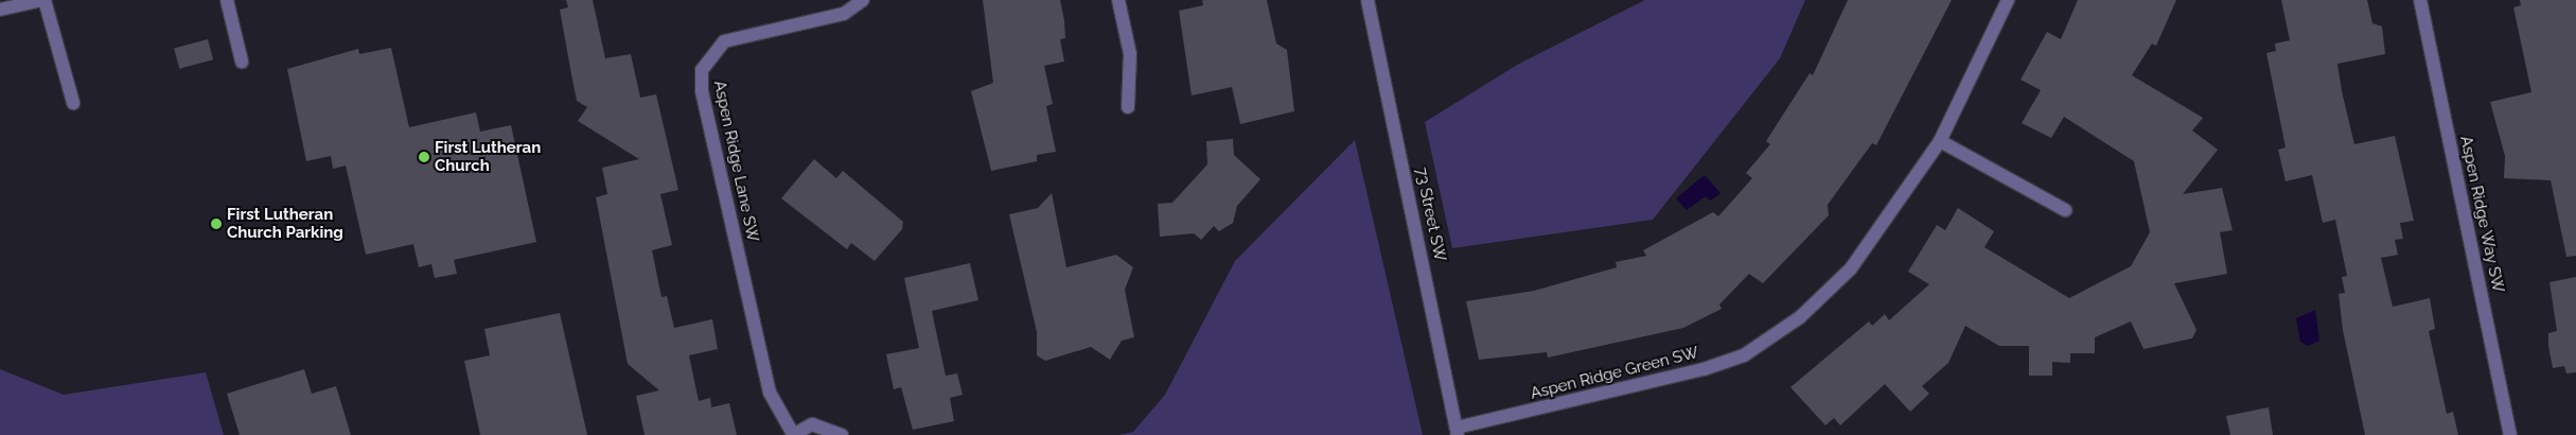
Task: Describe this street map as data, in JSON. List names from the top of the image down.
{
  "streets": {
    "street": [
      "Aspen Ridge Lane SW",
      "73 Street SW",
      "Aspen Ridge Way SW",
      "Aspen Ridge Green SW"
    ]
  },
  "crossings": [
    ["73 Street SW", "Aspen Ridge Green SW"]
  ],
  "places": ["First Lutheran Church", "First Lutheran Church Parking"]
}
